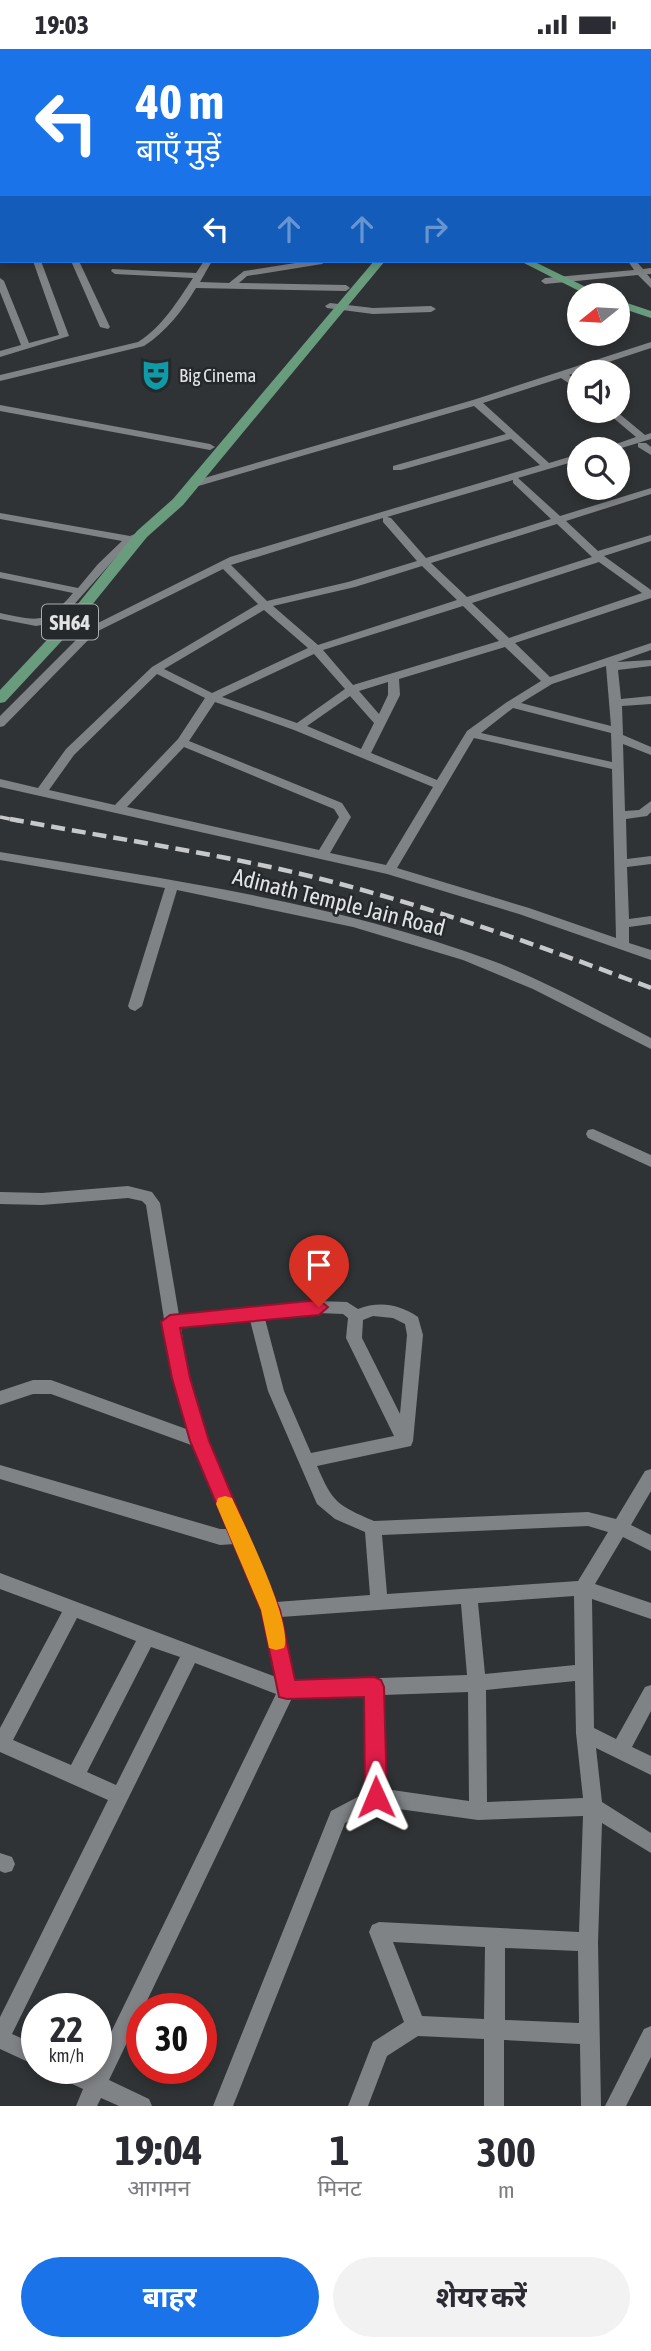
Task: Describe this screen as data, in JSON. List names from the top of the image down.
{
  "streets": {
    "main road": ["SH64"],
    "street": ["Adinath Temple Jain Road"]
  },
  "places": {
    "theatre": ["Big Cinema"]
  },
  "north": "left",
  "page": {
    "status": "19:03",
    "turn": ["40 m", "बाएँ मुड़ें"],
    "speed": "22 km/h",
    "limit": "30",
    "eta": [
      "19:04",
      "आगमन",
      "1",
      "मिनट",
      "300",
      "m"
    ],
    "buttons": ["बाहर", "शेयर करें"]
  }
}
